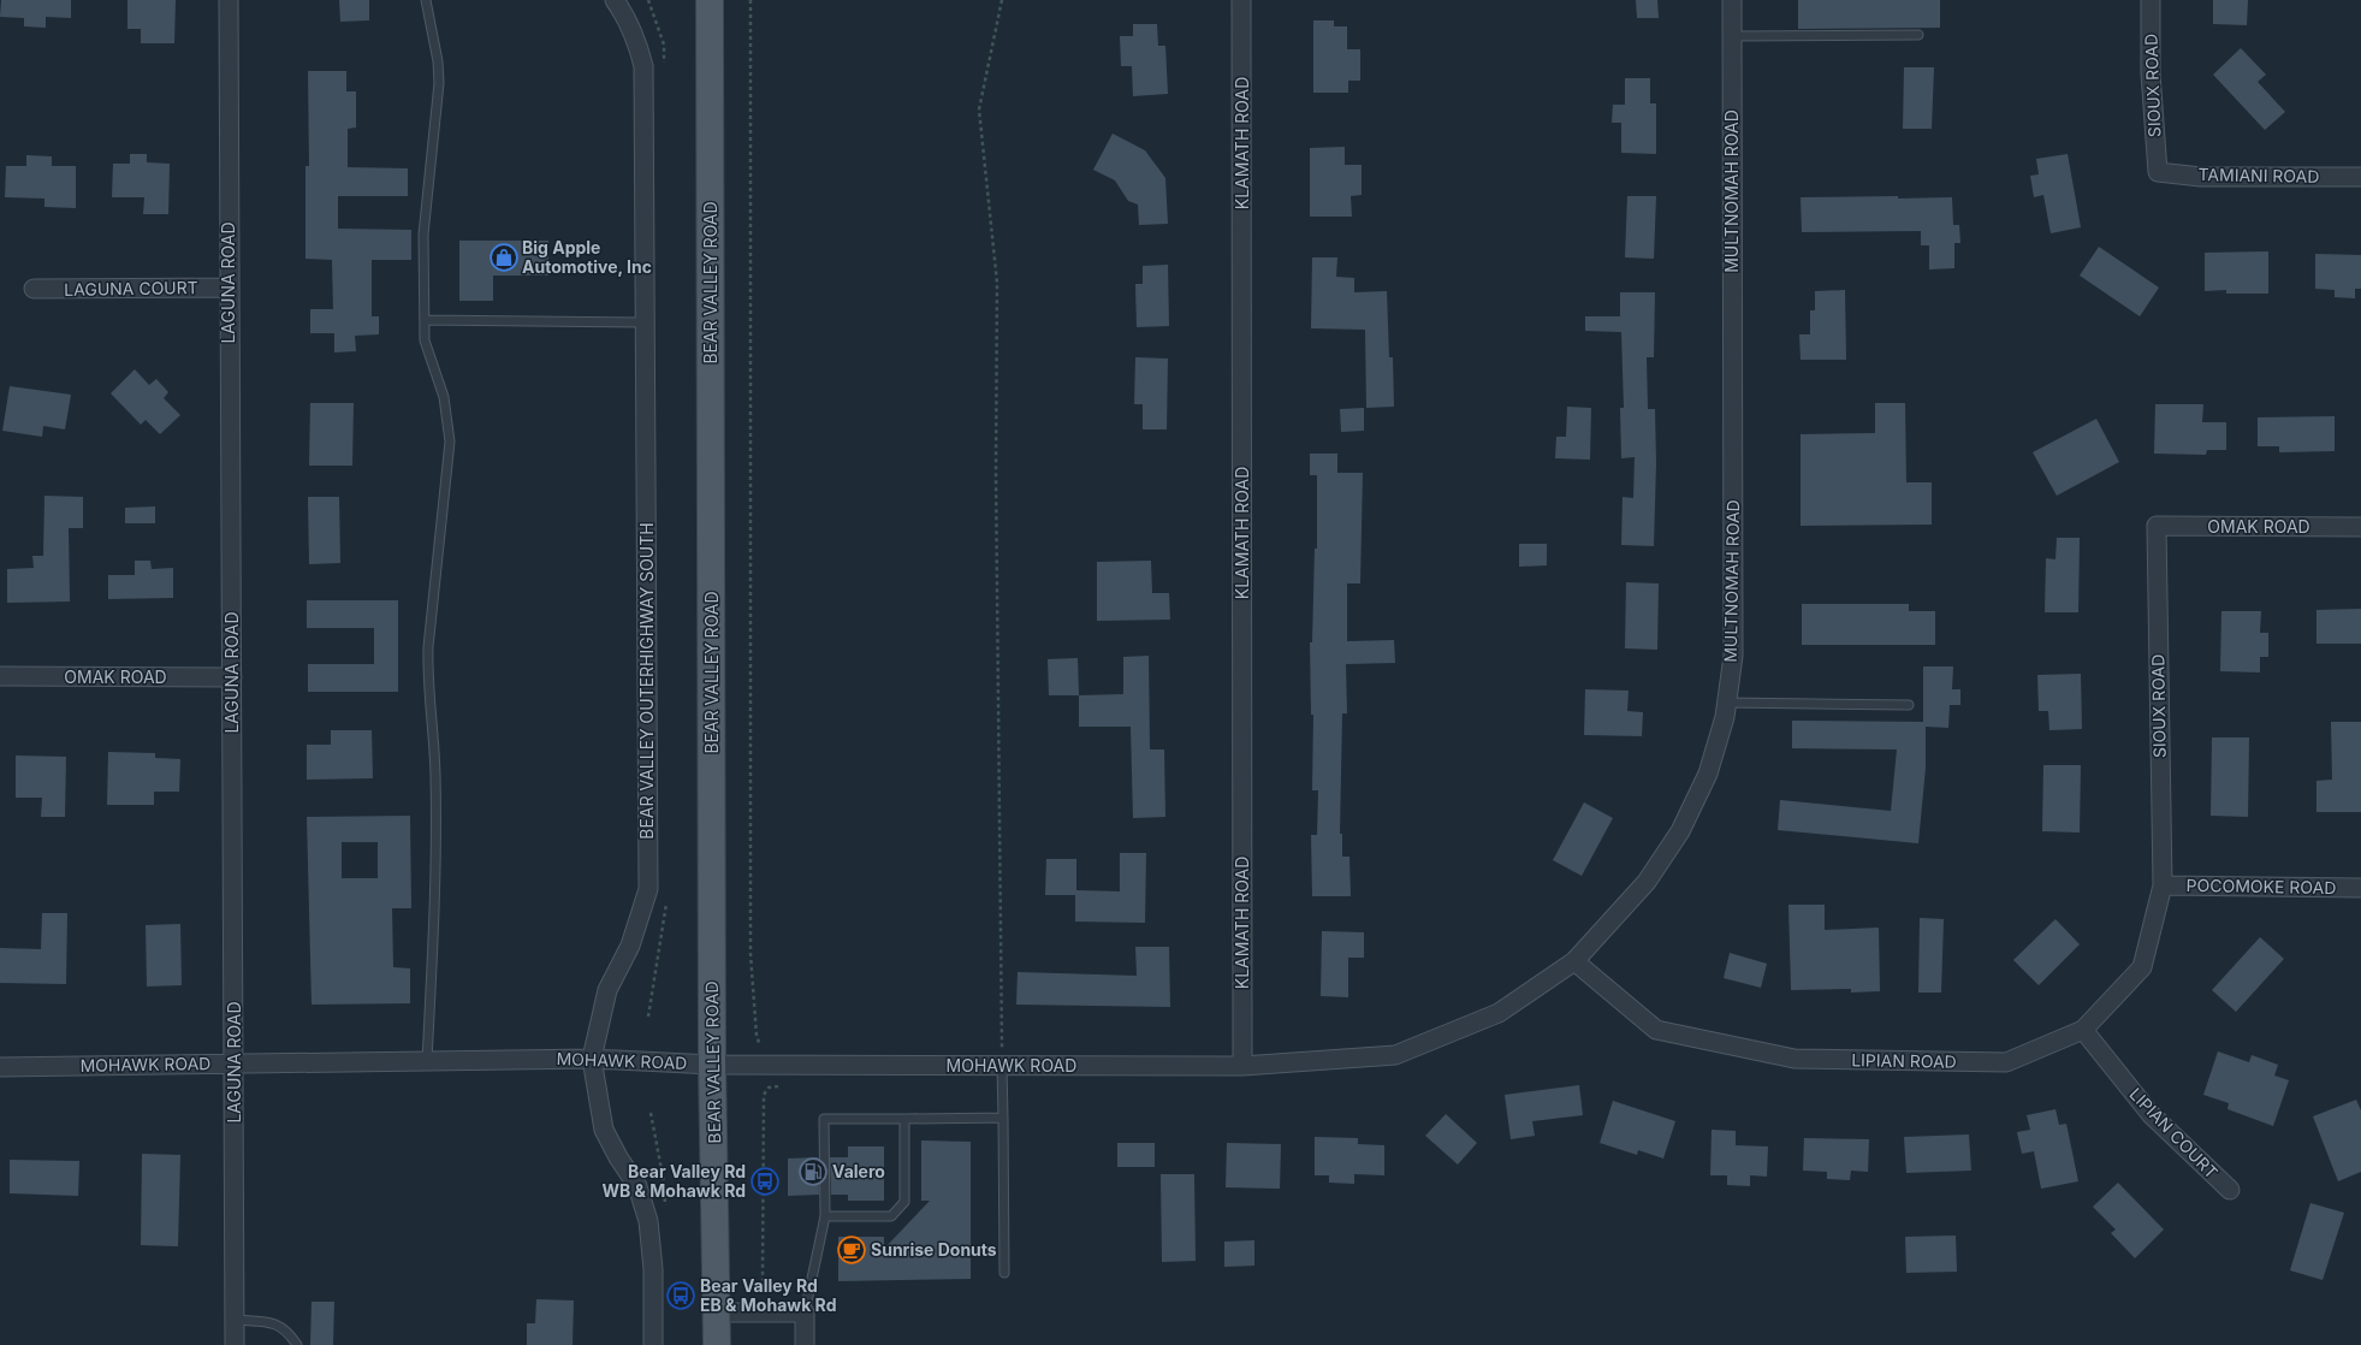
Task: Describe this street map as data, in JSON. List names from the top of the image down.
{
  "streets": {
    "main road": ["BEAR VALLEY ROAD"],
    "street": [
      "SIOUX ROAD",
      "KLAMATH ROAD",
      "TAMIANI ROAD",
      "MULTNOMAH ROAD",
      "LAGUNA ROAD",
      "LAGUNA COURT",
      "OMAK ROAD",
      "BEAR VALLEY OUTERHIGHWAY SOUTH",
      "POCOMOKE ROAD",
      "MOHAWK ROAD",
      "LIPIAN ROAD",
      "LIPIAN COURT"
    ]
  },
  "crossings": [
    ["SIOUX ROAD", "TAMIANI ROAD"],
    ["SIOUX ROAD", "OMAK ROAD"],
    ["SIOUX ROAD", "POCOMOKE ROAD"],
    ["SIOUX ROAD", "LIPIAN ROAD"],
    ["KLAMATH ROAD", "MULTNOMAH ROAD"],
    ["KLAMATH ROAD", "MOHAWK ROAD"],
    ["MULTNOMAH ROAD", "MOHAWK ROAD"],
    ["MULTNOMAH ROAD", "LIPIAN ROAD"],
    ["LAGUNA ROAD", "LAGUNA COURT"],
    ["LAGUNA ROAD", "OMAK ROAD"],
    ["LAGUNA ROAD", "MOHAWK ROAD"],
    ["BEAR VALLEY ROAD", "MOHAWK ROAD"],
    ["BEAR VALLEY OUTERHIGHWAY SOUTH", "MOHAWK ROAD"],
    ["POCOMOKE ROAD", "LIPIAN ROAD"],
    ["LIPIAN ROAD", "LIPIAN COURT"]
  ],
  "places": {
    "shop": ["Big Apple Automotive, Inc"],
    "fuel station": ["Valero"],
    "bus stop": ["Bear Valley Rd WB & Mohawk Rd", "Bear Valley Rd EB & Mohawk Rd"],
    "cafe": ["Sunrise Donuts"]
  }
}
